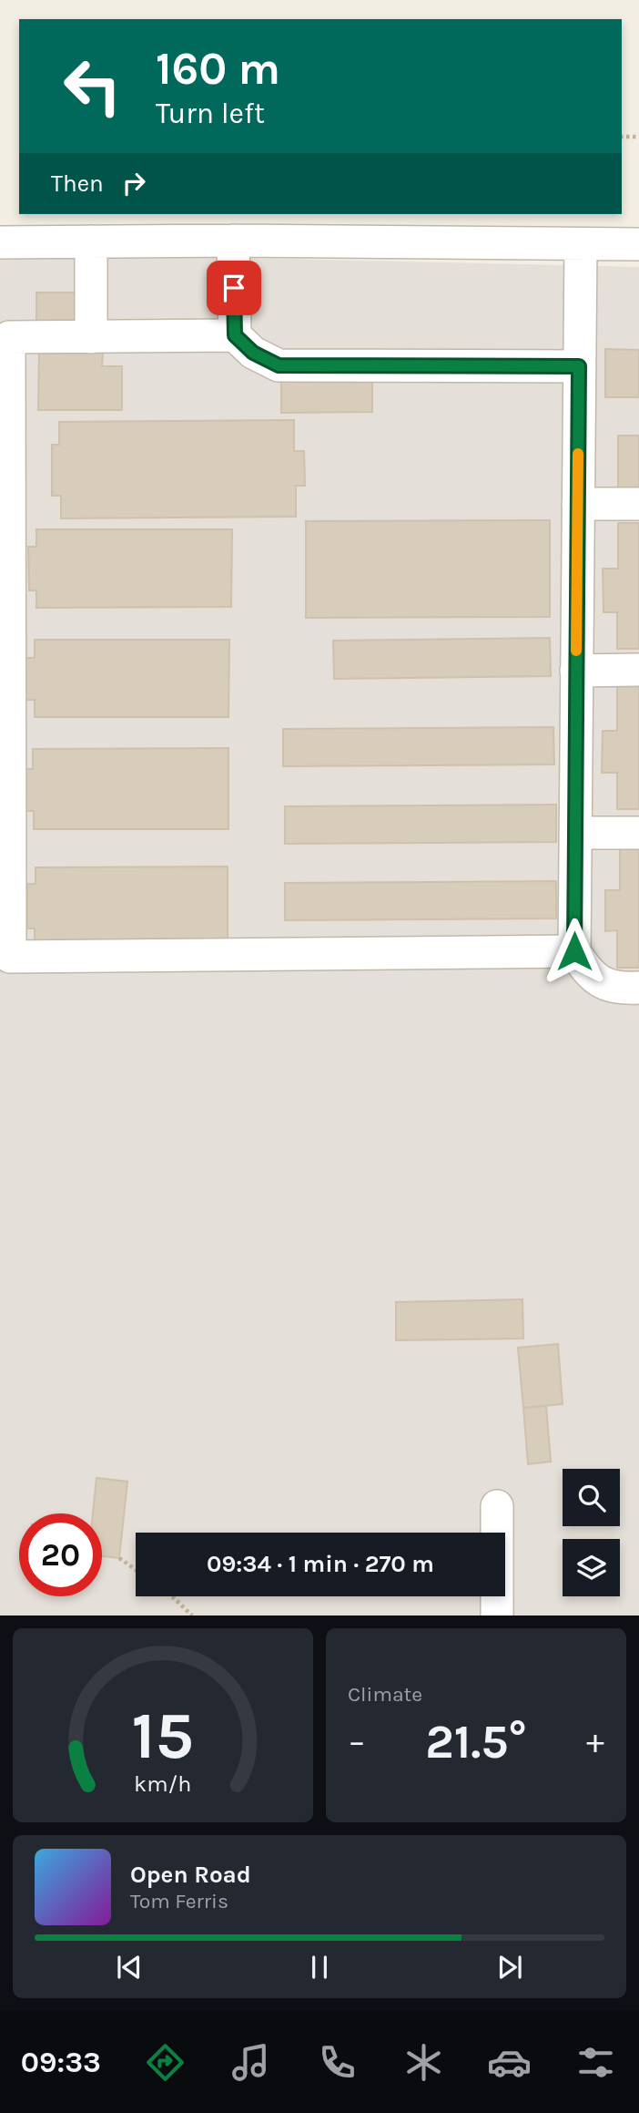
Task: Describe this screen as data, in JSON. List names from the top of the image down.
{
  "page": {
    "turn": ["160 m", "Turn left"],
    "then": "Then",
    "limit": "20",
    "trip": "09:34 · 1 min · 270 m",
    "tile": "Climate",
    "heat": ["−", "21.5°", "+"],
    "song": ["Open Road", "Tom Ferris"],
    "tabs": "09:33",
    "gauge": ["15", "km/h"]
  }
}
